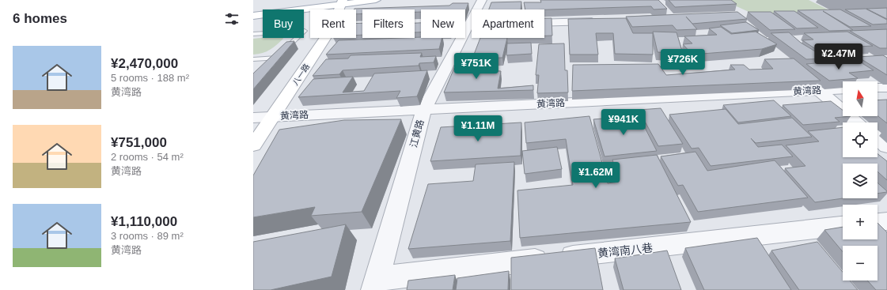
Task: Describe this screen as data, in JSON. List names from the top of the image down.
{
  "streets": {
    "street": [
      "八一路",
      "黄湾路",
      "江黄路",
      "黄湾南八巷"
    ]
  },
  "crossings": [
    ["八一路", "黄湾路"],
    ["黄湾路", "江黄路"],
    ["江黄路", "黄湾南八巷"]
  ],
  "north": "top",
  "page": {
    "heading": "6 homes",
    "chip": [
      "Buy",
      "Rent",
      "Filters",
      "New",
      "Apartment"
    ],
    "list": [
      {
        "name": "¥2,470,000",
        "note": "5 rooms · 188 m² · 黄湾路"
      },
      {
        "name": "¥751,000",
        "note": "2 rooms · 54 m² · 黄湾路"
      },
      {
        "name": "¥1,110,000",
        "note": "3 rooms · 89 m² · 黄湾路"
      }
    ],
    "price": [
      "¥2.47M",
      "¥726K",
      "¥751K",
      "¥941K",
      "¥1.11M",
      "¥1.62M"
    ],
    "map_buttons": ["+", "−"]
  }
}
